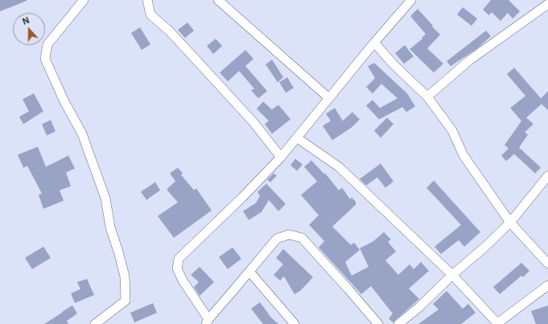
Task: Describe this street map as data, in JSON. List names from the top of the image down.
{
  "north": "top"
}
